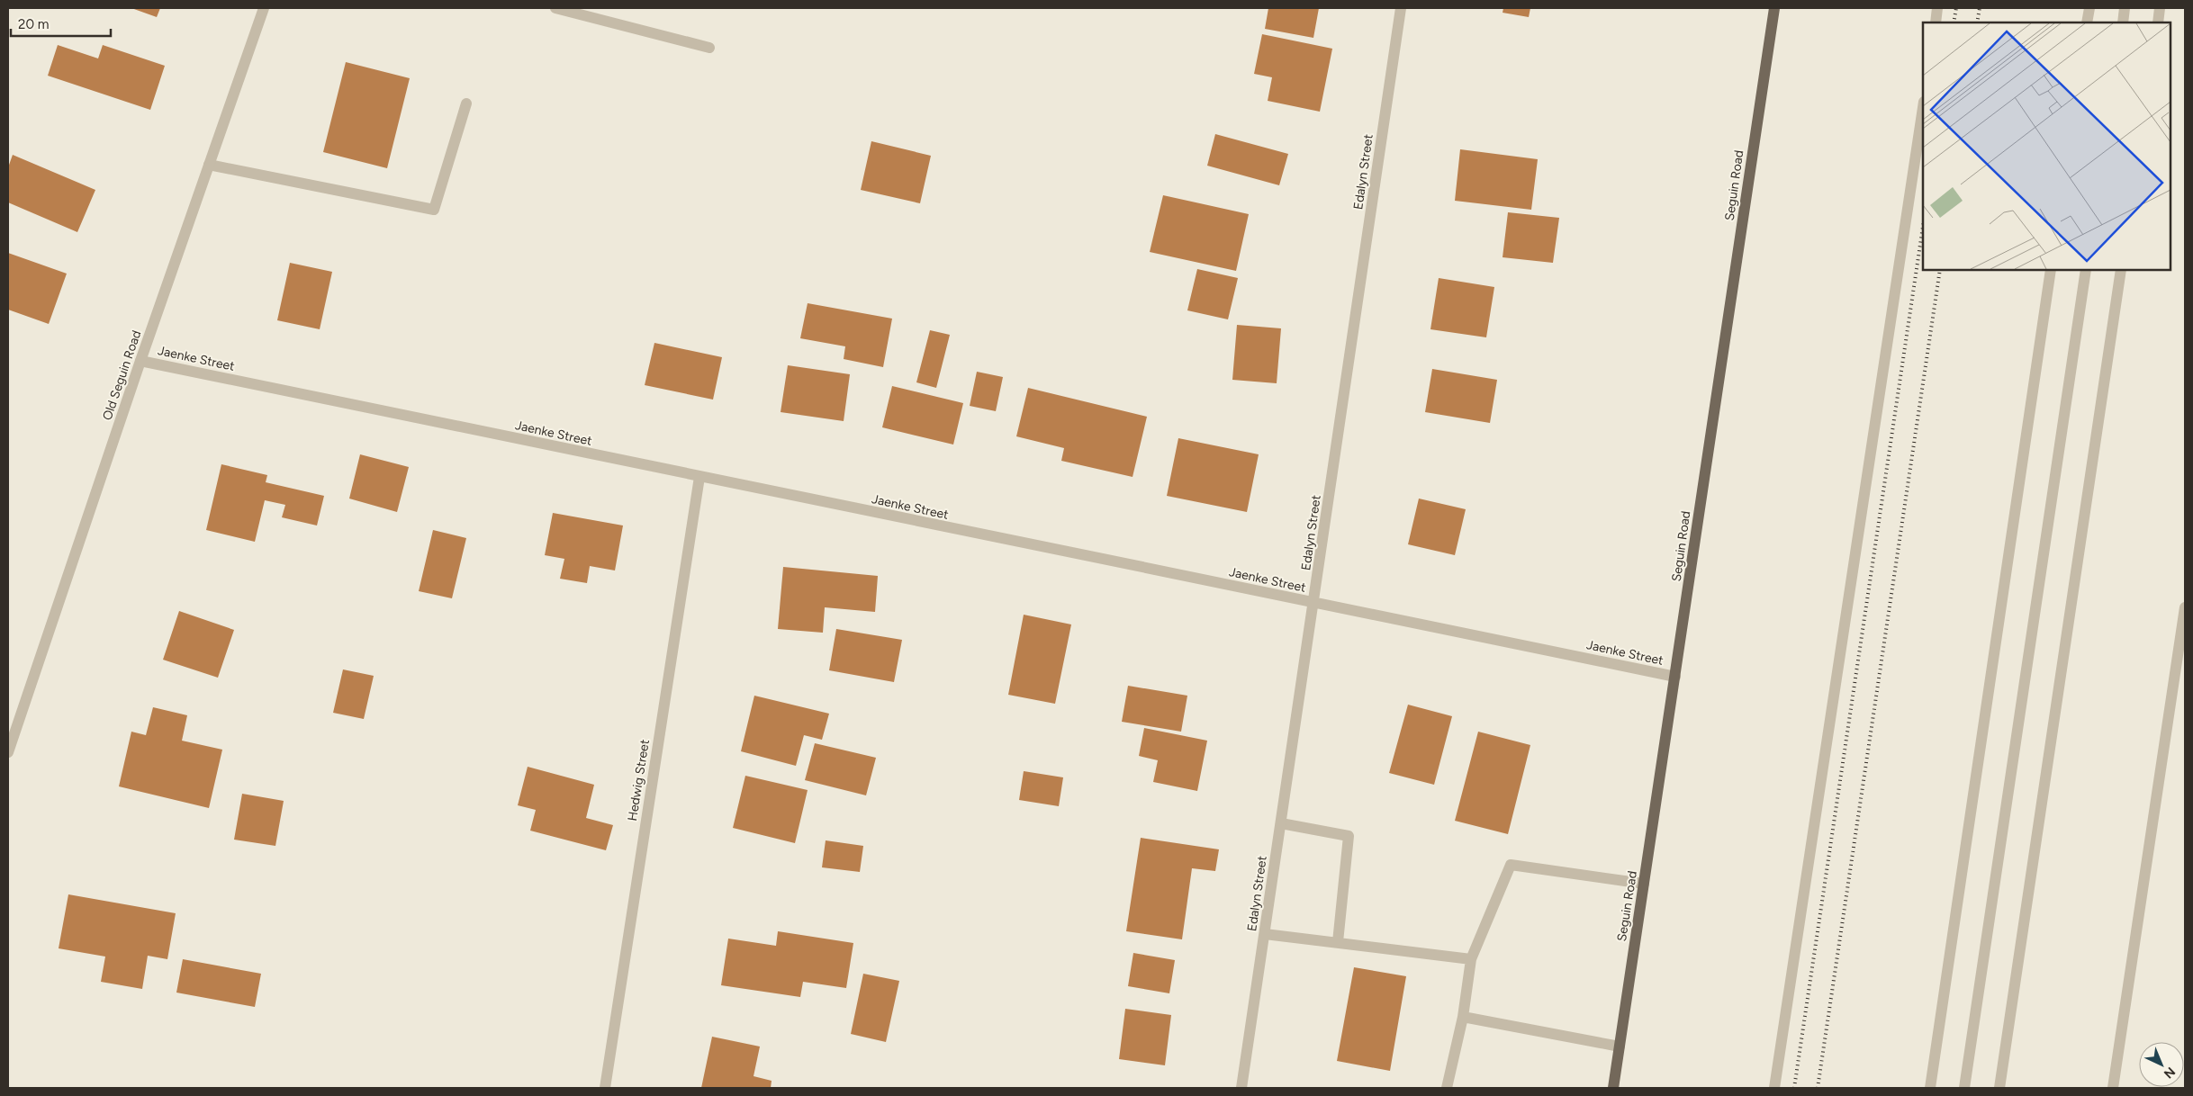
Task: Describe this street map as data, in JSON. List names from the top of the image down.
{
  "streets": {
    "main road": ["Seguin Road"],
    "street": [
      "Edalyn Street",
      "Jaenke Street",
      "Old Seguin Road",
      "Hedwig Street"
    ]
  },
  "crossings": [
    ["Edalyn Street", "Jaenke Street"],
    ["Seguin Road", "Jaenke Street"],
    ["Jaenke Street", "Old Seguin Road"],
    ["Jaenke Street", "Hedwig Street"]
  ],
  "scale_bar": "20 m",
  "north": "bottom right"
}
